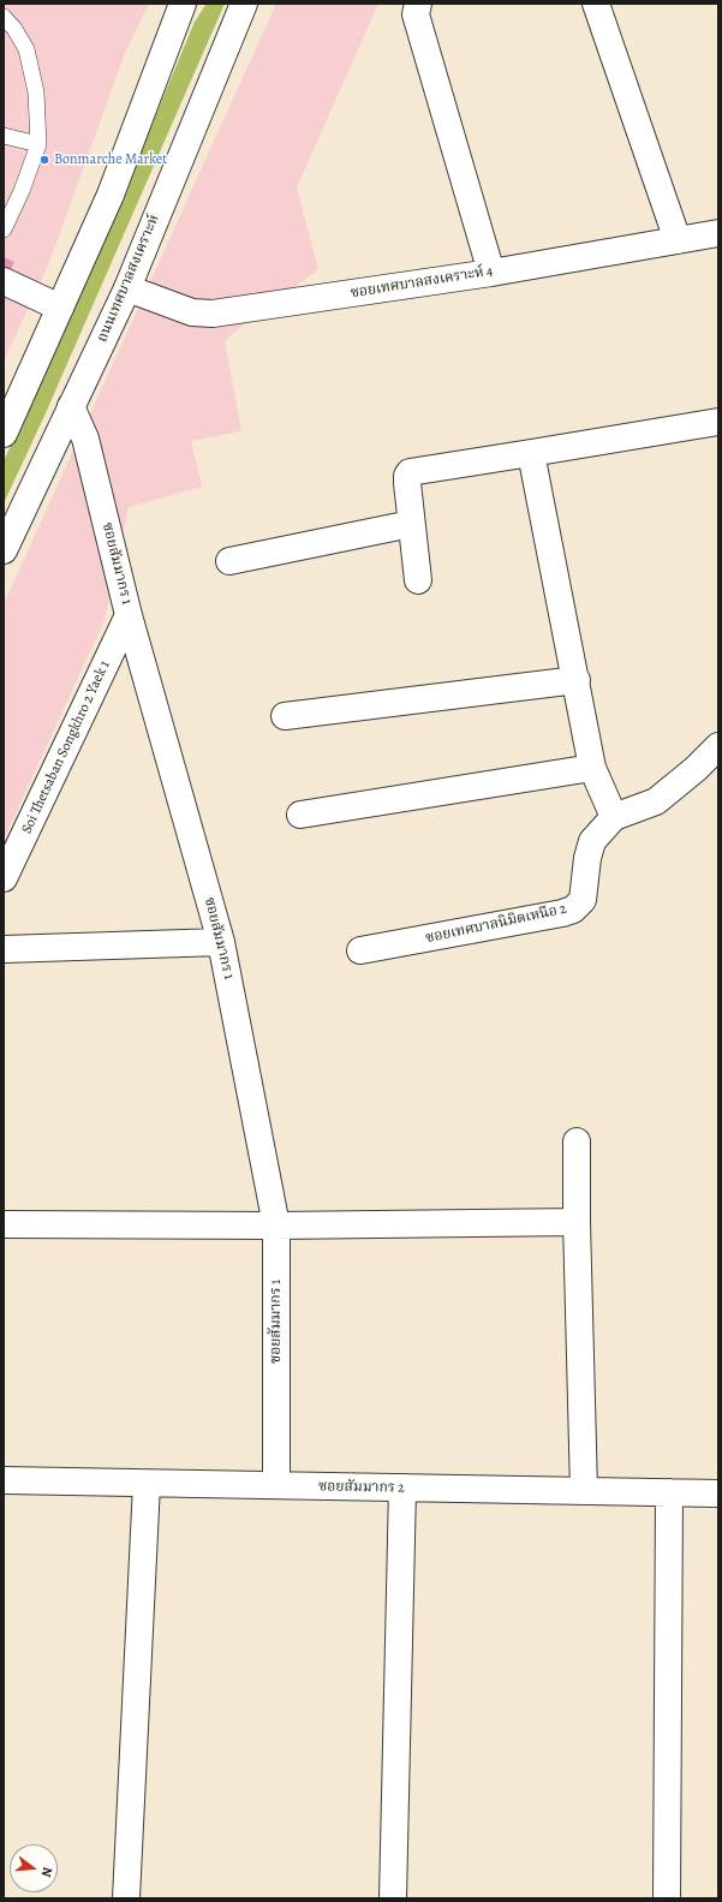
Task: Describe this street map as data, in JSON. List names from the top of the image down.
{
  "streets": {
    "street": [
      "ถนนเทศบาลสงเคราะห์",
      "ซอยเทศบาลสงเคราะห์ 4",
      "ซอยสัมมากร 1",
      "Soi Thetsaban Songkhro 2 Yaek 1",
      "ซอยเทศบาลนิมิตเหนือ 2",
      "ซอยสัมมากร 2"
    ]
  },
  "crossings": [
    ["ถนนเทศบาลสงเคราะห์", "ซอยเทศบาลสงเคราะห์ 4"],
    ["ถนนเทศบาลสงเคราะห์", "ซอยสัมมากร 1"],
    ["ซอยสัมมากร 1", "Soi Thetsaban Songkhro 2 Yaek 1"],
    ["ซอยสัมมากร 1", "ซอยสัมมากร 2"]
  ],
  "places": ["Bonmarche Market"],
  "north": "right"
}
